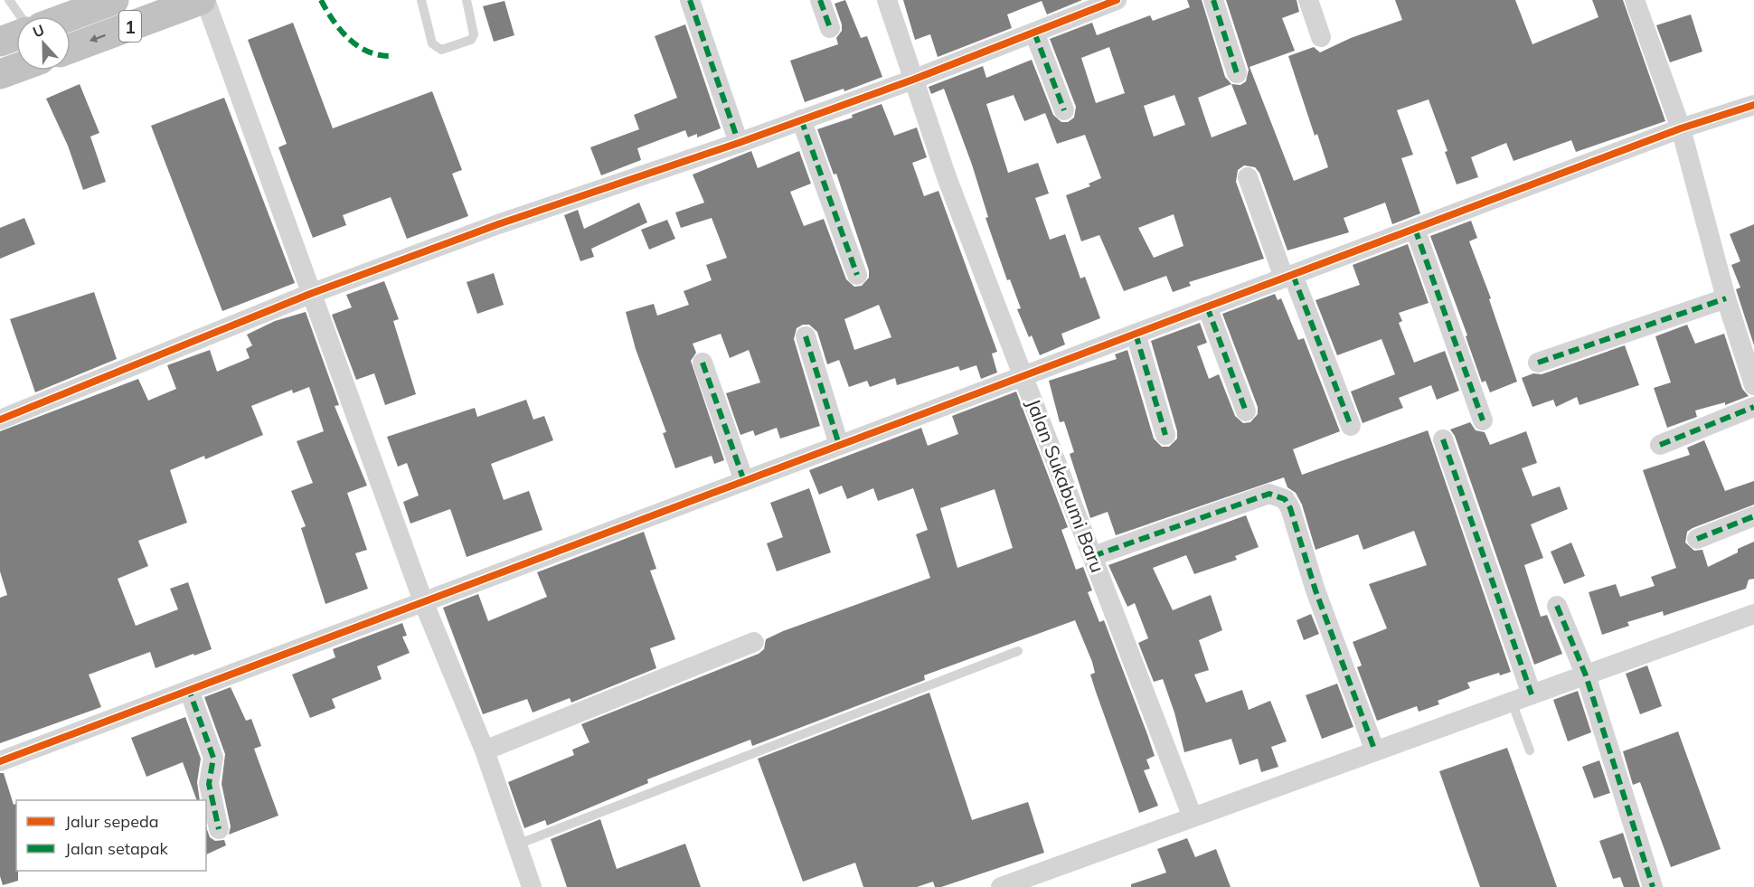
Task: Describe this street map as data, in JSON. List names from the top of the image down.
{
  "streets": {
    "highway": ["1"],
    "street": ["Jalan Sukabumi Baru"]
  },
  "legend": ["Jalur sepeda", "Jalan setapak"],
  "north": "top"
}
